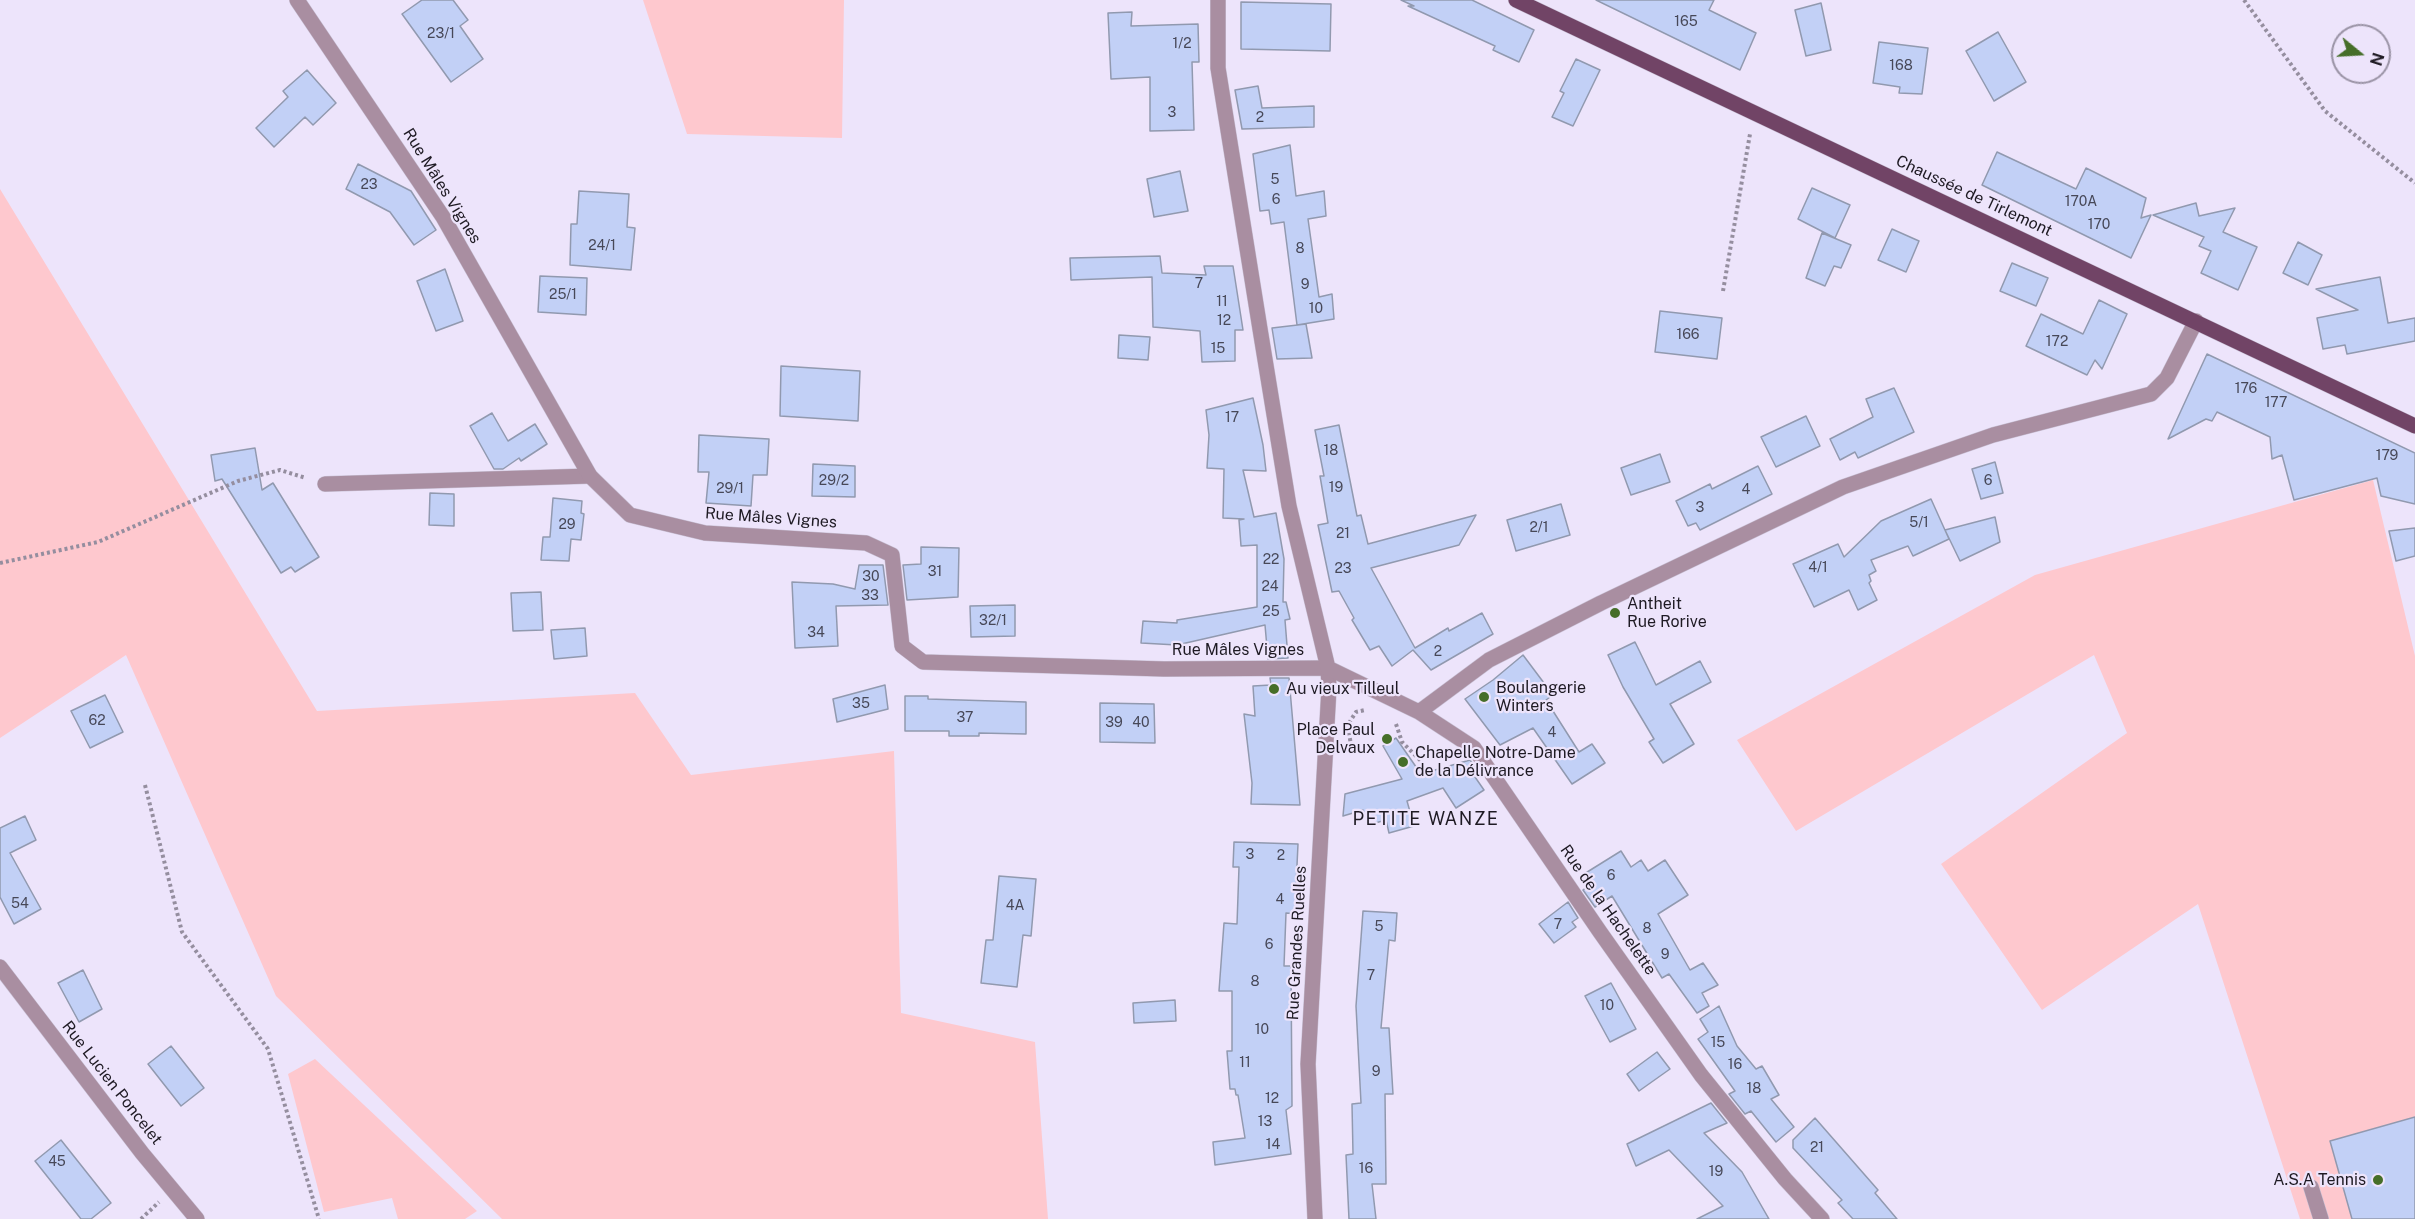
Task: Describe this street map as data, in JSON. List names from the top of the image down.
{
  "streets": {
    "main road": ["Chaussée de Tirlemont"],
    "street": [
      "Rue Mâles Vignes",
      "Rue de la Hachelette",
      "Rue Grandes Ruelles",
      "Rue Lucien Poncelet"
    ]
  },
  "crossings": [
    ["Rue Mâles Vignes", "Rue de la Hachelette"],
    ["Rue Mâles Vignes", "Rue Grandes Ruelles"],
    ["Rue de la Hachelette", "Rue Grandes Ruelles"]
  ],
  "districts": ["PETITE WANZE"],
  "places": [
    "Antheit Rue Rorive",
    "Au vieux Tilleul",
    "Boulangerie Winters",
    "Place Paul Delvaux",
    "Chapelle Notre-Dame de la Délivrance",
    "A.S.A Tennis"
  ],
  "house_numbers": [
    "165",
    "23/1",
    "1/2",
    "168",
    "3",
    "2",
    "5",
    "23",
    "6",
    "170A",
    "170",
    "24/1",
    "8",
    "7",
    "9",
    "25/1",
    "11",
    "10",
    "12",
    "166",
    "172",
    "15",
    "176",
    "177",
    "17",
    "18",
    "179",
    "29/2",
    "6",
    "19",
    "29/1",
    "4",
    "3",
    "5/1",
    "29",
    "2/1",
    "21",
    "22",
    "4/1",
    "23",
    "31",
    "30",
    "24",
    "33",
    "25",
    "32/1",
    "34",
    "2",
    "35",
    "37",
    "62",
    "39",
    "40",
    "4",
    "3",
    "2",
    "6",
    "4",
    "54",
    "4A",
    "7",
    "5",
    "8",
    "6",
    "9",
    "7",
    "8",
    "10",
    "10",
    "15",
    "11",
    "16",
    "9",
    "18",
    "12",
    "13",
    "14",
    "21",
    "45",
    "16",
    "19"
  ],
  "north": "right"
}
